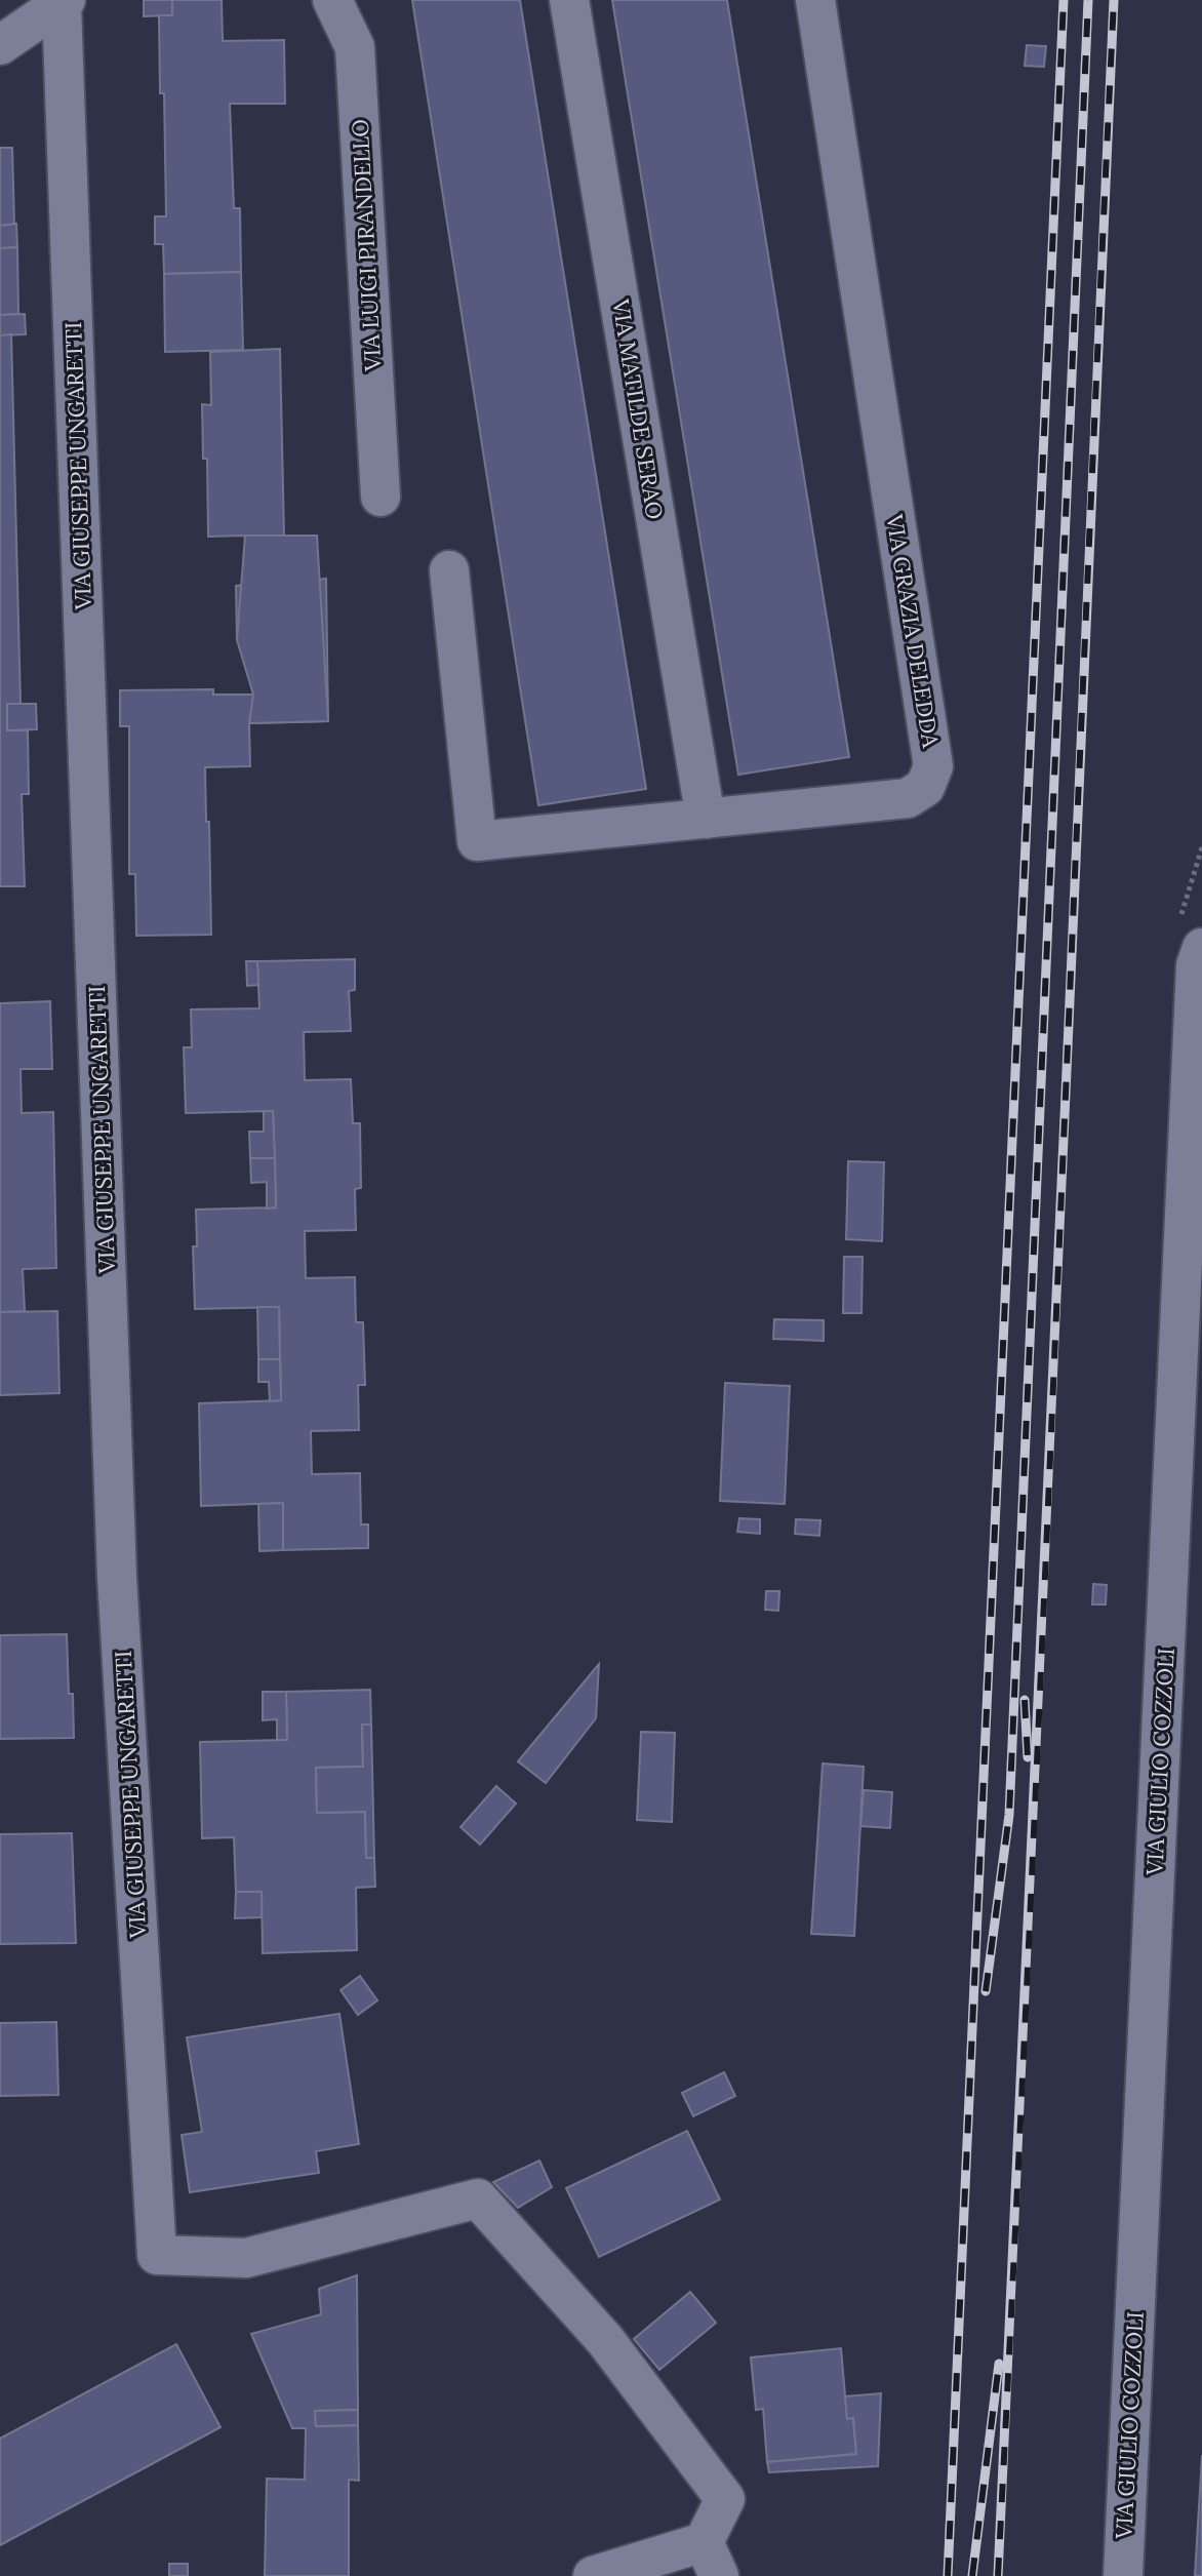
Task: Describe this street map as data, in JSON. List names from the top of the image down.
{
  "streets": {
    "street": [
      "VIA LUIGI PIRANDELLO",
      "VIA MATILDE SERAO",
      "VIA GIUSEPPE UNGARETTI",
      "VIA GRAZIA DELEDDA",
      "VIA GIULIO COZZOLI"
    ]
  },
  "crossings": [
    ["VIA MATILDE SERAO", "VIA GRAZIA DELEDDA"]
  ]
}
